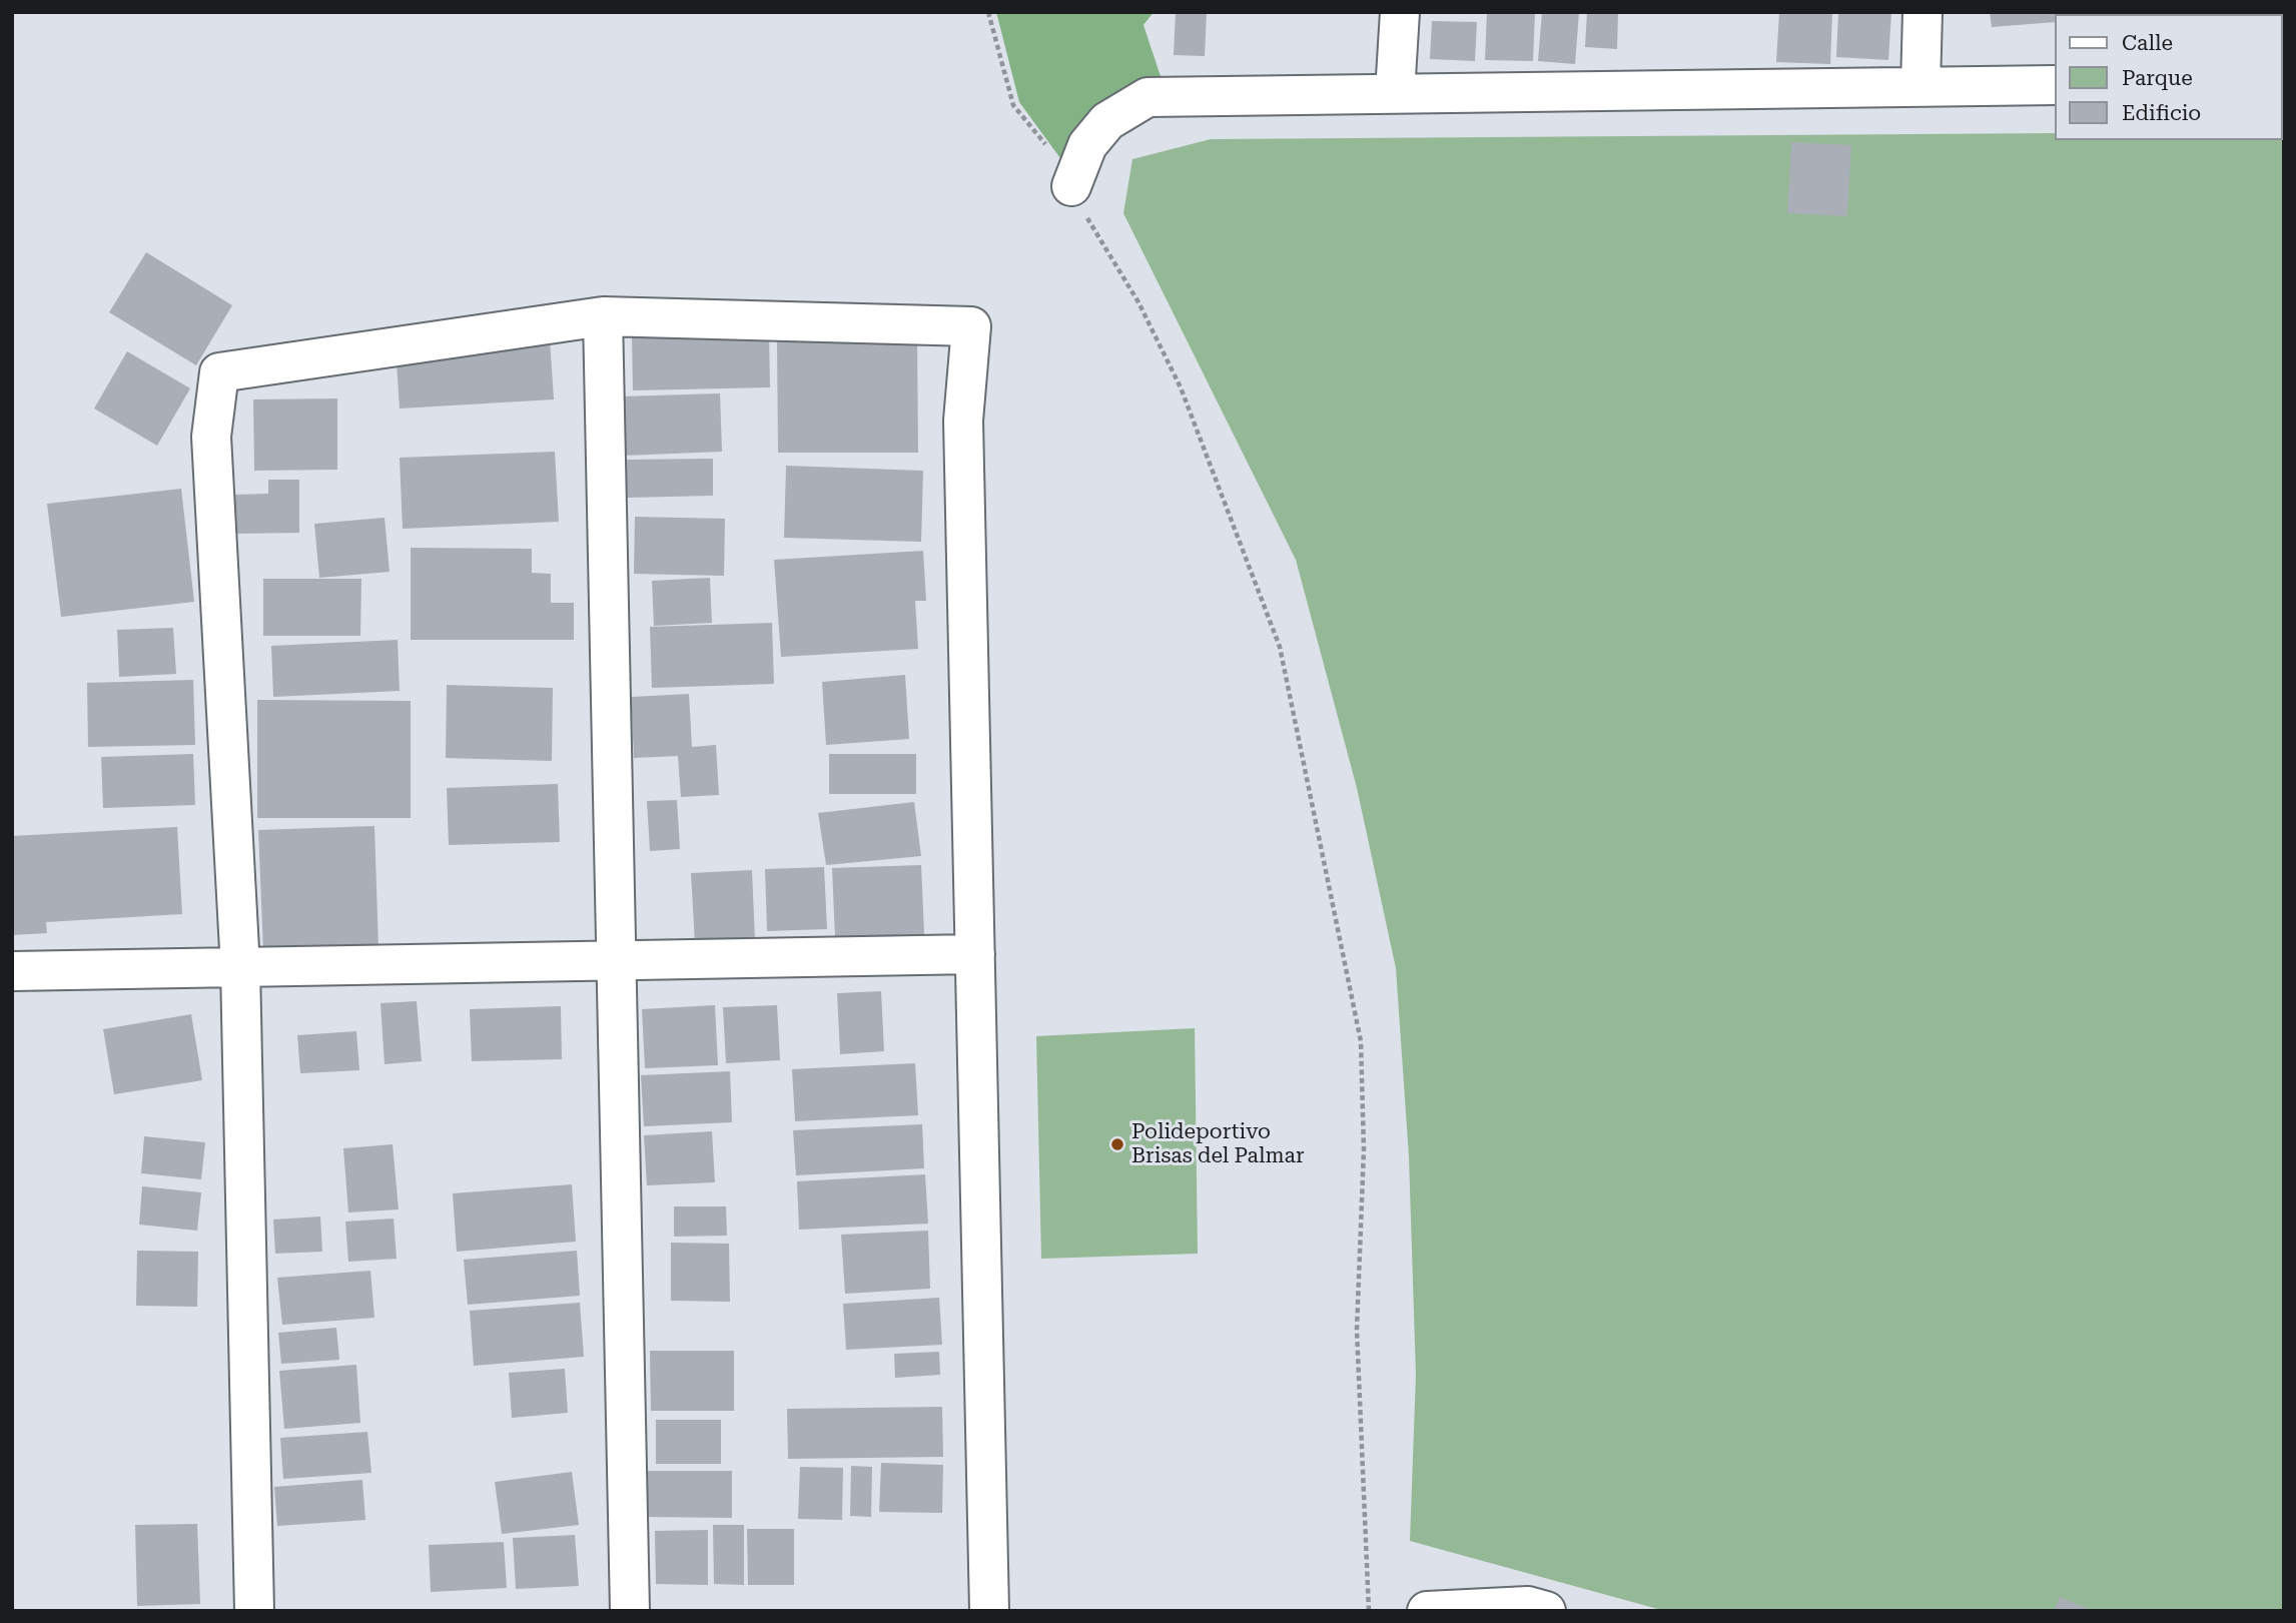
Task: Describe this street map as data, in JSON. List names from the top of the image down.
{
  "places": ["Polideportivo Brisas del Palmar"],
  "legend": ["Calle", "Parque", "Edificio"]
}
